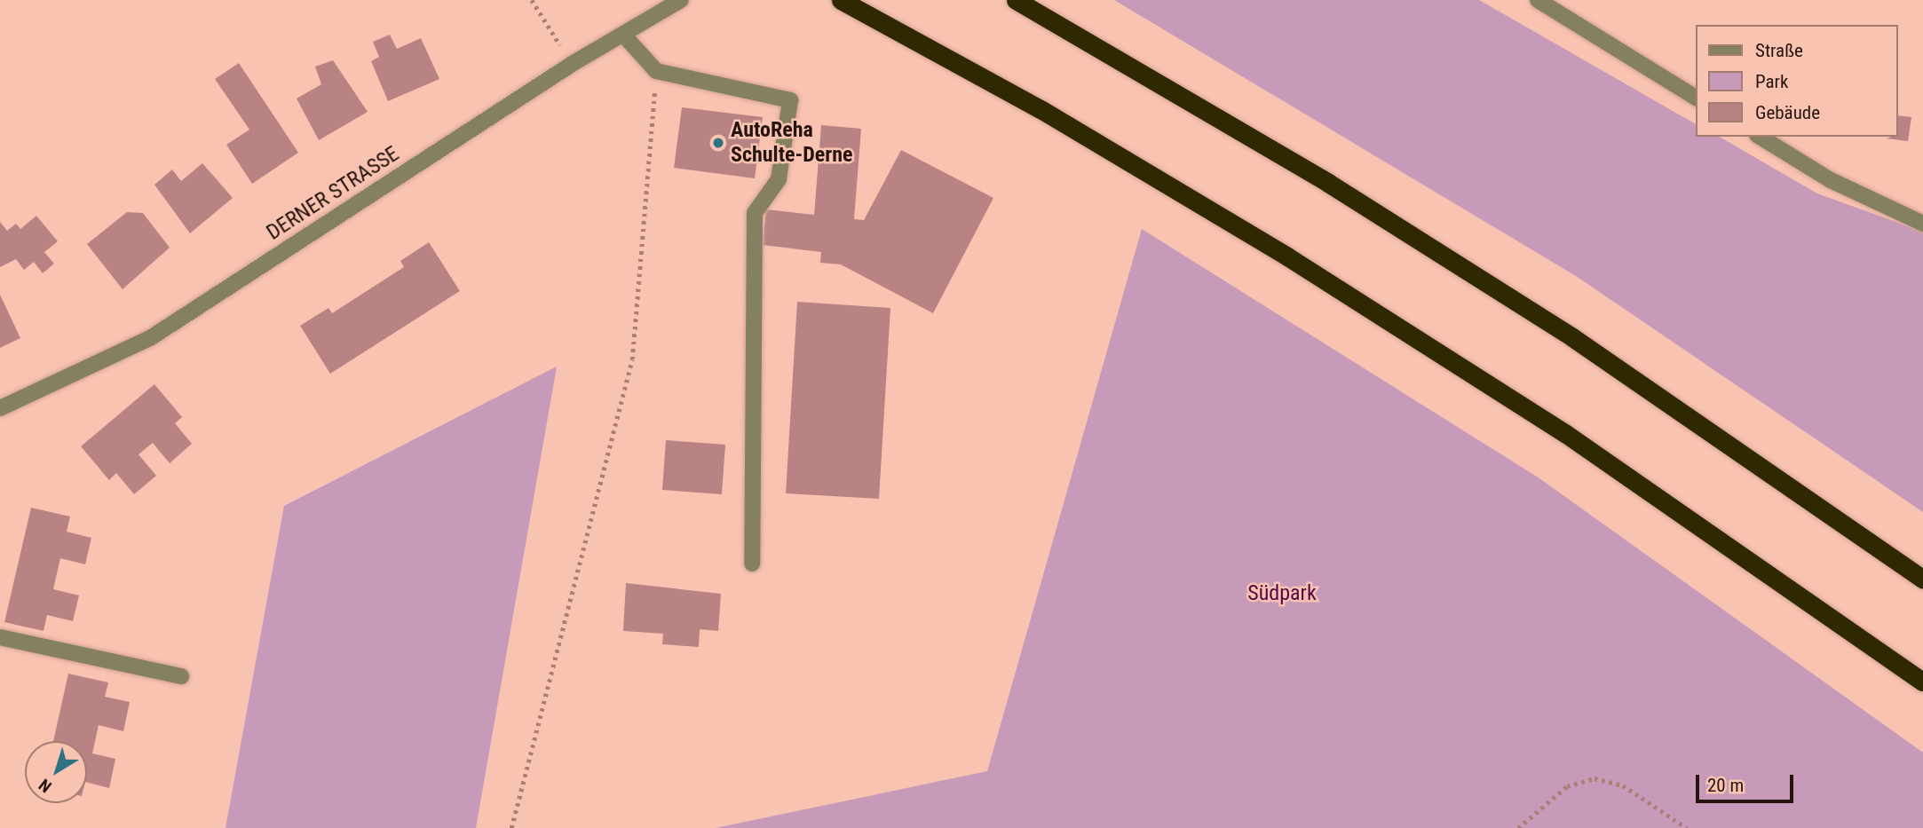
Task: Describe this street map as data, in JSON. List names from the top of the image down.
{
  "streets": {
    "street": ["DERNER STRASSE"]
  },
  "parks": ["Südpark"],
  "places": ["AutoReha Schulte-Derne"],
  "legend": ["Straße", "Park", "Gebäude"],
  "scale_bar": "20 m",
  "north": "bottom left"
}
